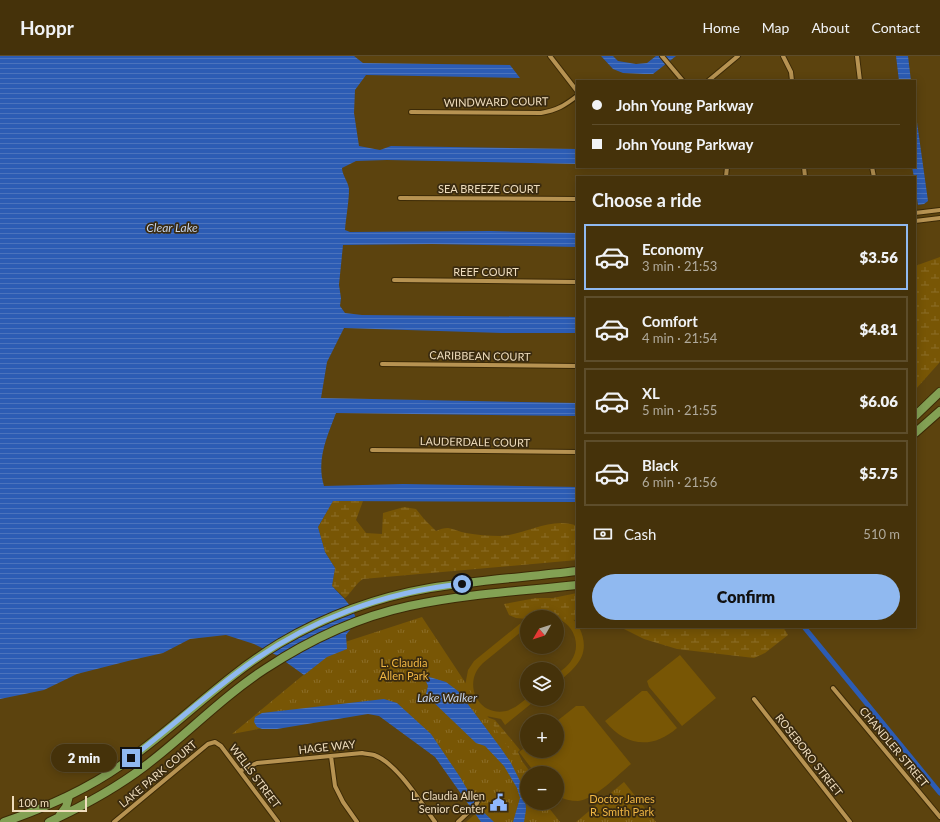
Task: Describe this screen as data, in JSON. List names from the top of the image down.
{
  "streets": {
    "street": [
      "WINDWARD COURT",
      "SEA BREEZE COURT",
      "REEF COURT",
      "CARIBBEAN COURT",
      "LAUDERDALE COURT",
      "HAGE WAY",
      "CHANDLER STREET",
      "ROSEBORO STREET",
      "LAKE PARK COURT",
      "WELLS STREET"
    ]
  },
  "crossings": [
    ["HAGE WAY", "WELLS STREET"],
    ["LAKE PARK COURT", "WELLS STREET"]
  ],
  "water": ["Clear Lake", "Lake Walker"],
  "parks": ["L. Claudia Allen Park", "Doctor James R. Smith Park"],
  "places": {
    "public building": ["L. Claudia Allen Senior Center"]
  },
  "scale_bar": "100 m",
  "north": "bottom left",
  "page": {
    "header": "Hoppr",
    "nav": [
      "Home",
      "Map",
      "About",
      "Contact"
    ],
    "banner": ["John Young Parkway", "John Young Parkway"],
    "heading": "Choose a ride",
    "list": [
      {
        "name": "Economy",
        "note": "3 min · 21:53",
        "value": "$3.56"
      },
      {
        "name": "Comfort",
        "note": "4 min · 21:54",
        "value": "$4.81"
      },
      {
        "name": "XL",
        "note": "5 min · 21:55",
        "value": "$6.06"
      },
      {
        "name": "Black",
        "note": "6 min · 21:56",
        "value": "$5.75"
      }
    ],
    "pay": ["Cash", "510 m"],
    "buttons": "Confirm",
    "map_buttons": ["+", "−"],
    "bubble": "2 min",
    "scale": "100 m"
  }
}
